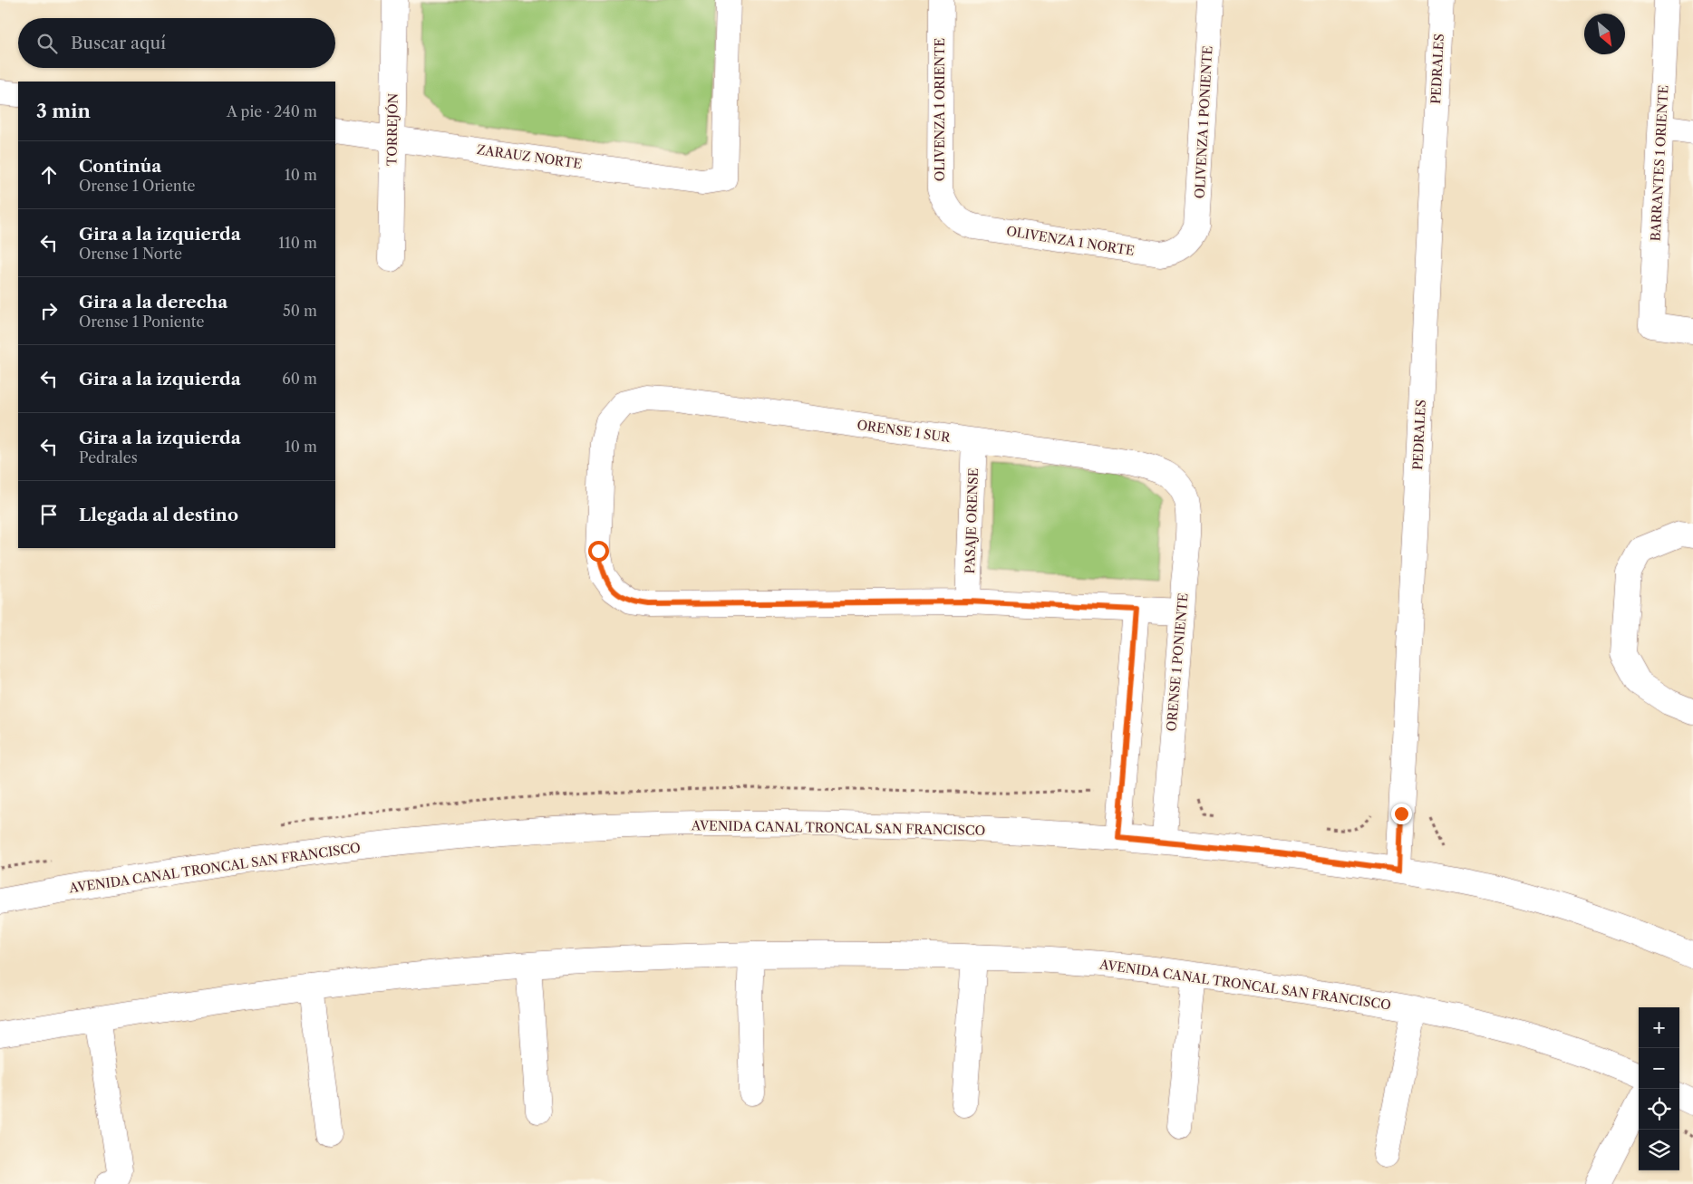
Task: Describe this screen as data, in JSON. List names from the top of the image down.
{
  "streets": {
    "street": [
      "PEDRALES",
      "OLIVENZA 1 ORIENTE",
      "OLIVENZA 1 PONIENTE",
      "TORREJÓN",
      "ZARAUZ NORTE",
      "BARRANTES 1 ORIENTE",
      "OLIVENZA 1 NORTE",
      "ORENSE 1 SUR",
      "PASAJE ORENSE",
      "ORENSE 1 PONIENTE",
      "AVENIDA CANAL TRONCAL SAN FRANCISCO"
    ]
  },
  "crossings": [
    ["PEDRALES", "AVENIDA CANAL TRONCAL SAN FRANCISCO"],
    ["OLIVENZA 1 ORIENTE", "OLIVENZA 1 NORTE"],
    ["OLIVENZA 1 PONIENTE", "OLIVENZA 1 NORTE"],
    ["TORREJÓN", "ZARAUZ NORTE"],
    ["ORENSE 1 SUR", "PASAJE ORENSE"],
    ["ORENSE 1 SUR", "ORENSE 1 PONIENTE"],
    ["ORENSE 1 PONIENTE", "AVENIDA CANAL TRONCAL SAN FRANCISCO"]
  ],
  "north": "bottom right",
  "page": {
    "search": "Buscar aquí",
    "heading": ["3 min", "A pie · 240 m"],
    "list": [
      ["Continúa", "Orense 1 Oriente", "10 m"],
      ["Gira a la izquierda", "Orense 1 Norte", "110 m"],
      ["Gira a la derecha", "Orense 1 Poniente", "50 m"],
      ["Gira a la izquierda", "60 m"],
      ["Gira a la izquierda", "Pedrales", "10 m"],
      "Llegada al destino"
    ],
    "map_buttons": ["+", "−"]
  }
}
